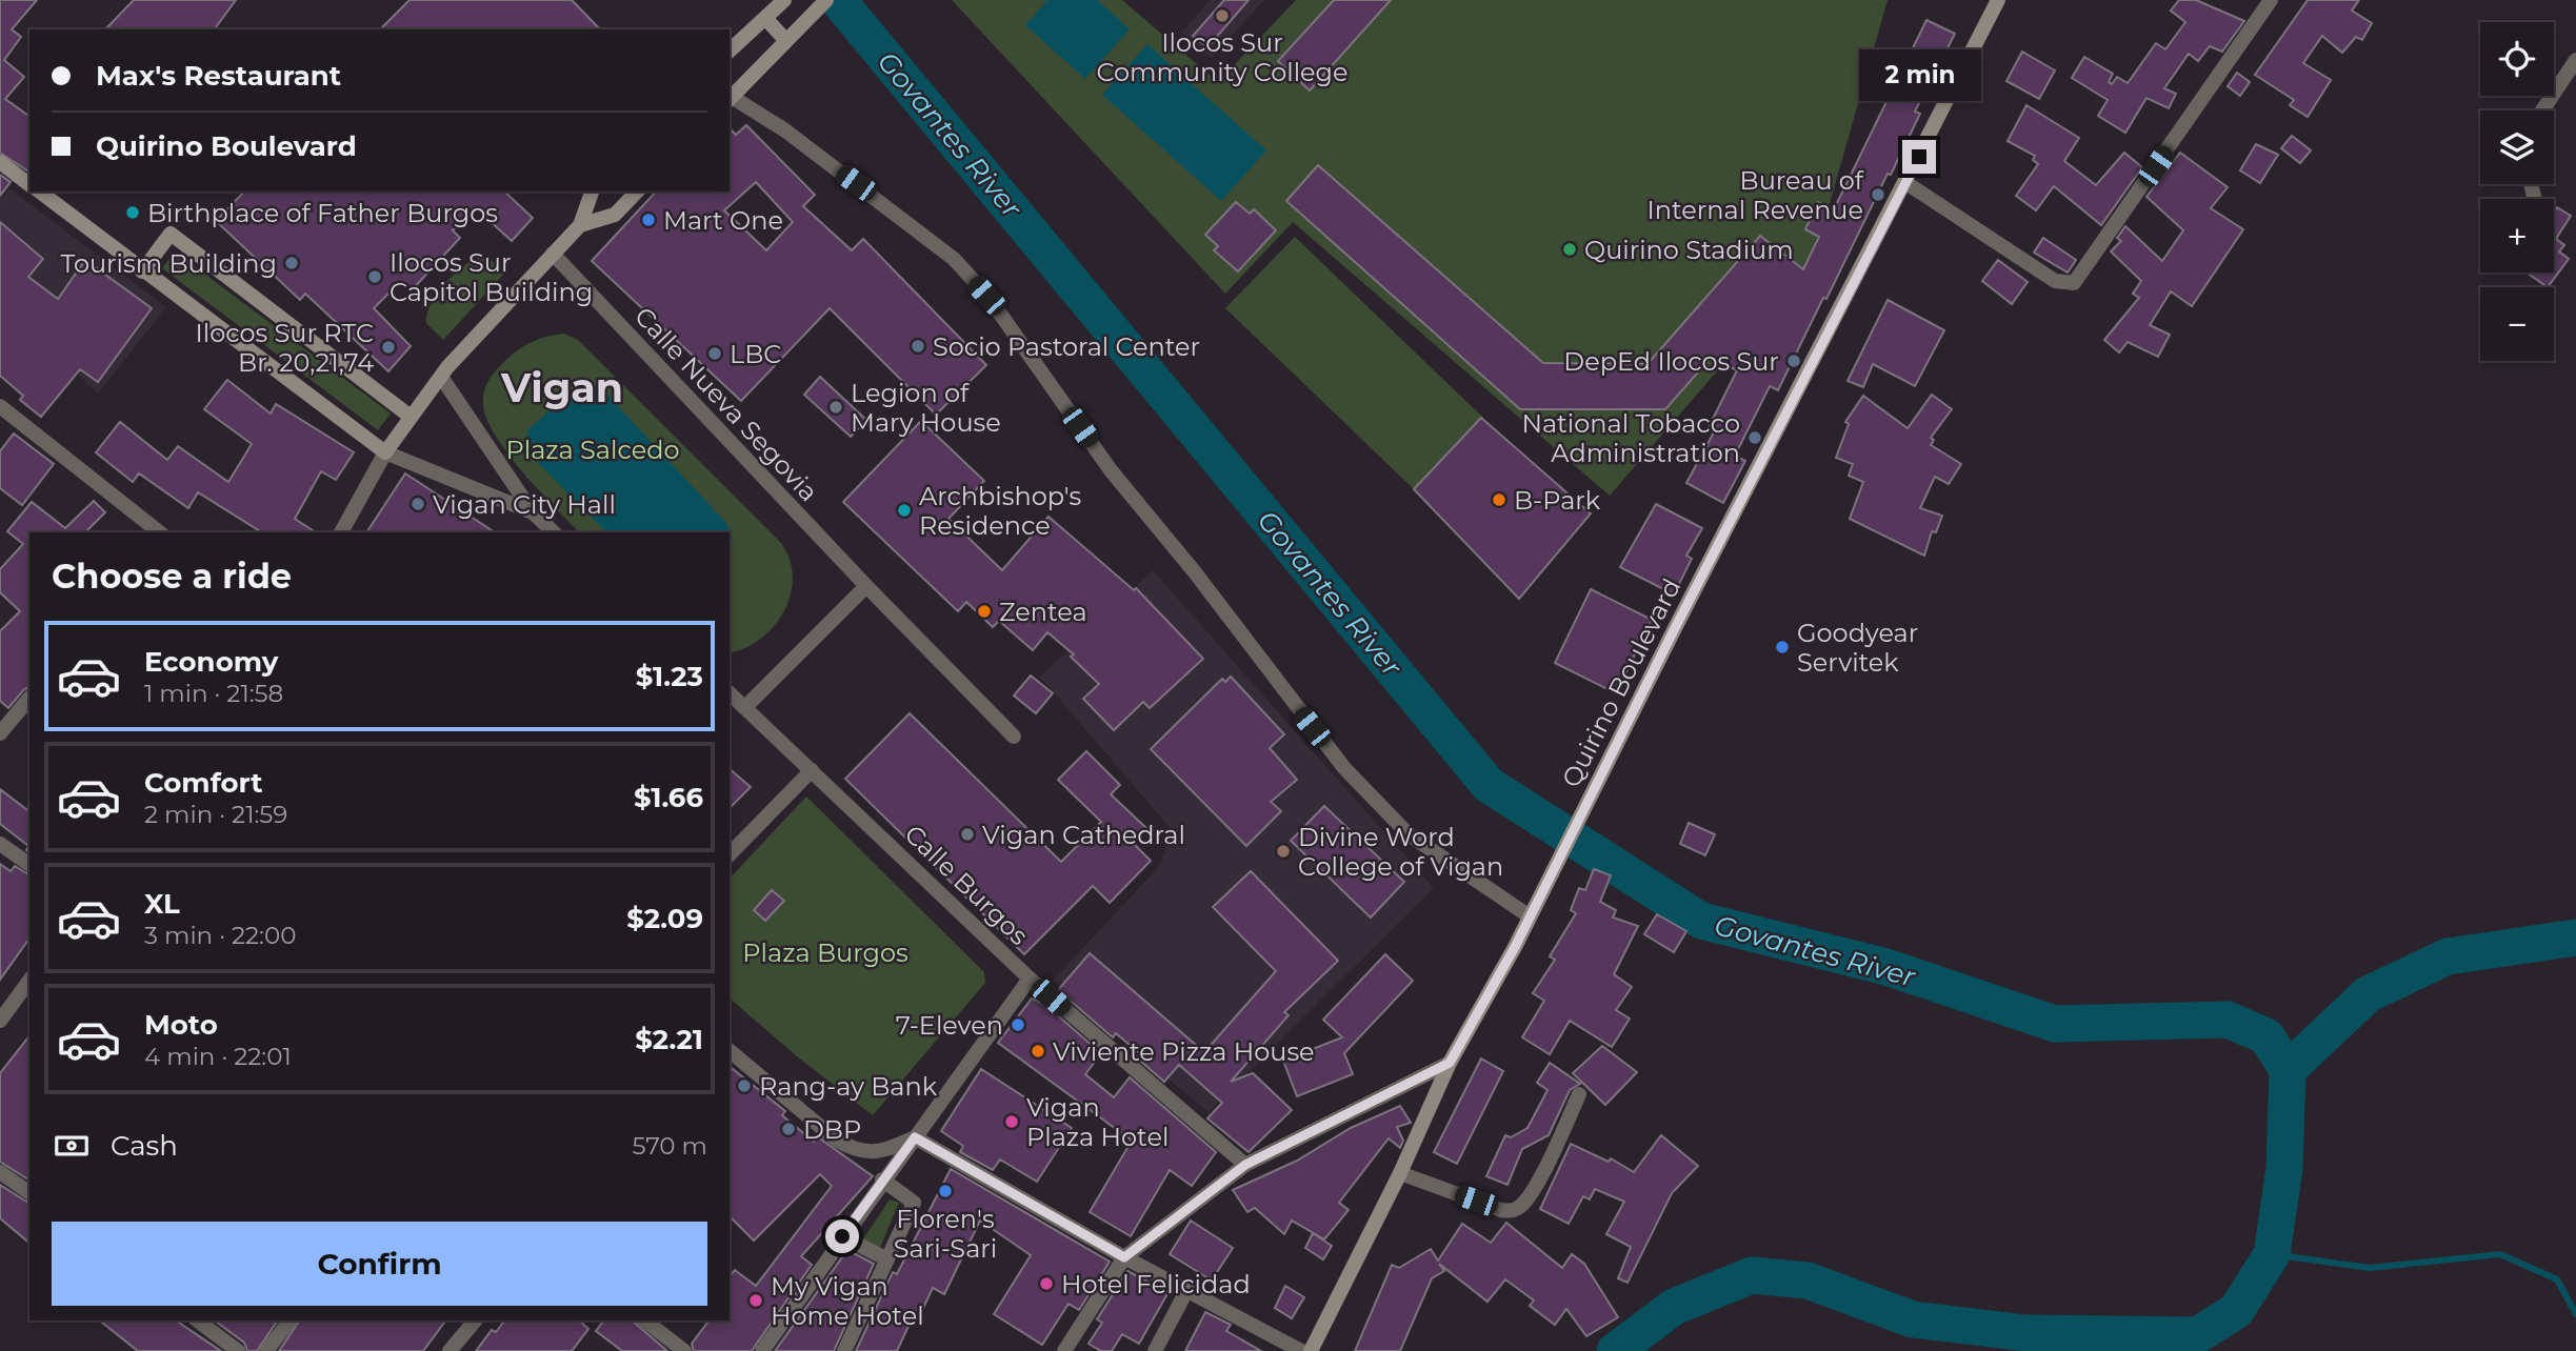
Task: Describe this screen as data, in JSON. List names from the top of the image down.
{
  "streets": {
    "main road": ["Quirino Boulevard"],
    "street": ["Calle Nueva Segovia", "Calle Burgos"]
  },
  "districts": ["Vigan"],
  "water": ["Govantes River"],
  "parks": ["Plaza Salcedo", "Plaza Burgos"],
  "places": [
    "Ilocos Sur Community College",
    "Bureau of Internal Revenue",
    "Birthplace of Father Burgos",
    "Mart One",
    "Quirino Stadium",
    "Tourism Building",
    "Ilocos Sur Capitol Building",
    "Socio Pastoral Center",
    "Ilocos Sur RTC Br. 20,21,74",
    "LBC",
    "DepEd Ilocos Sur",
    "Legion of Mary House",
    "National Tobacco Administration",
    "B-Park",
    "Vigan City Hall",
    "Archbishop's Residence",
    "Zentea",
    "Goodyear Servitek",
    "Vigan Cathedral",
    "Divine Word College of Vigan",
    "7-Eleven",
    "Viviente Pizza House",
    "Rang-ay Bank",
    "Vigan Plaza Hotel",
    "DBP",
    "Floren's Sari-Sari",
    "Hotel Felicidad",
    "My Vigan Home Hotel"
  ],
  "page": {
    "map_buttons": ["+", "−"],
    "banner": ["Max's Restaurant", "Quirino Boulevard"],
    "bubble": "2 min",
    "heading": "Choose a ride",
    "list": [
      {
        "name": "Economy",
        "note": "1 min · 21:58",
        "value": "$1.23"
      },
      {
        "name": "Comfort",
        "note": "2 min · 21:59",
        "value": "$1.66"
      },
      {
        "name": "XL",
        "note": "3 min · 22:00",
        "value": "$2.09"
      },
      {
        "name": "Moto",
        "note": "4 min · 22:01",
        "value": "$2.21"
      }
    ],
    "pay": ["Cash", "570 m"],
    "buttons": "Confirm"
  }
}
